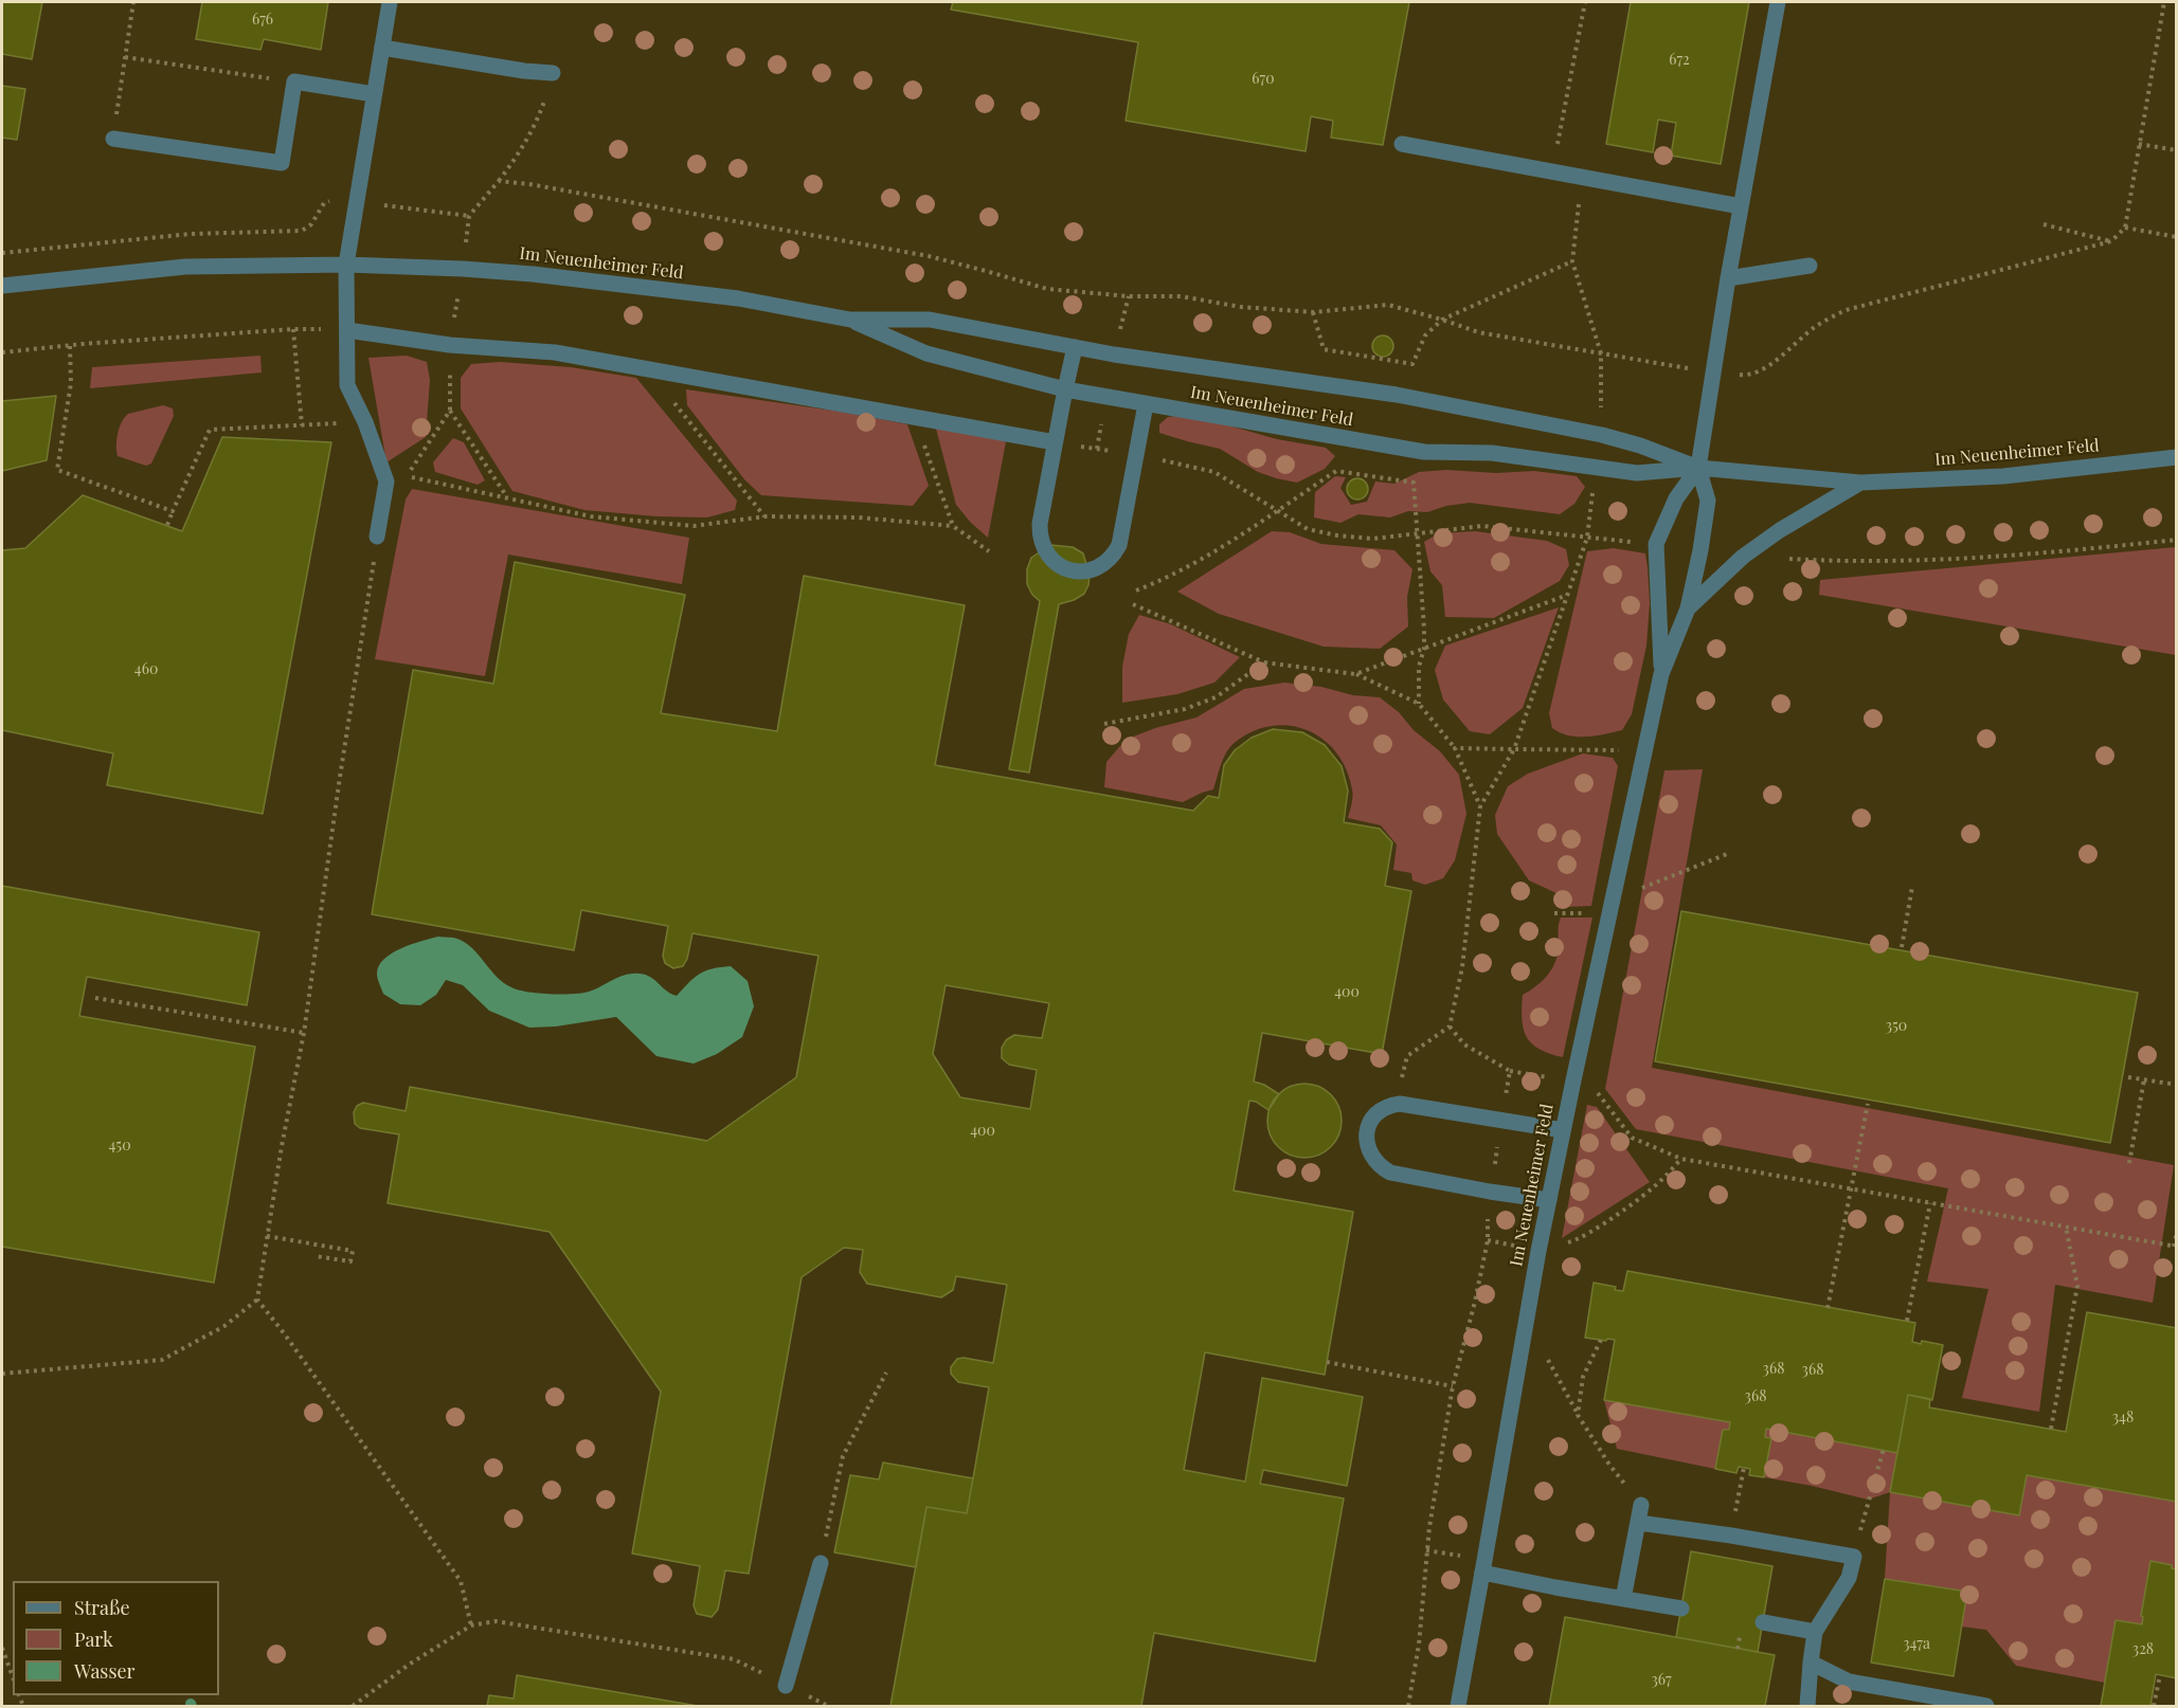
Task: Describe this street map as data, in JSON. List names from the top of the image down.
{
  "streets": {
    "street": ["Im Neuenheimer Feld"]
  },
  "house_numbers": [
    "676",
    "672",
    "670",
    "460",
    "400",
    "350",
    "400",
    "450",
    "368",
    "368",
    "368",
    "348",
    "347a",
    "328",
    "367"
  ],
  "legend": ["Straße", "Park", "Wasser"]
}
